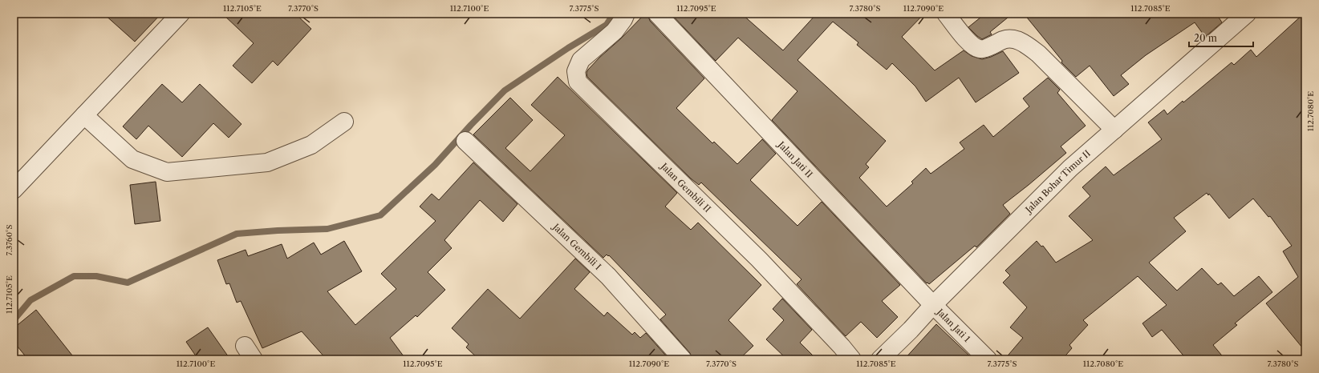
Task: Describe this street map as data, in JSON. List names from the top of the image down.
{
  "streets": {
    "street": [
      "Jalan Jati II",
      "Jalan Bohar Timur II",
      "Jalan Gembili II",
      "Jalan Gembili I",
      "Jalan Jati 1"
    ]
  },
  "crossings": [
    ["Jalan Jati II", "Jalan Bohar Timur II"],
    ["Jalan Jati II", "Jalan Jati 1"],
    ["Jalan Bohar Timur II", "Jalan Jati 1"]
  ],
  "scale_bar": "20 m",
  "coordinates": [
    "112.7105°E",
    "7.3770°S",
    "112.7100°E",
    "7.3775°S",
    "112.7095°E",
    "7.3780°S",
    "112.7090°E",
    "112.7085°E",
    "112.7080°E",
    "7.3760°S"
  ]
}
